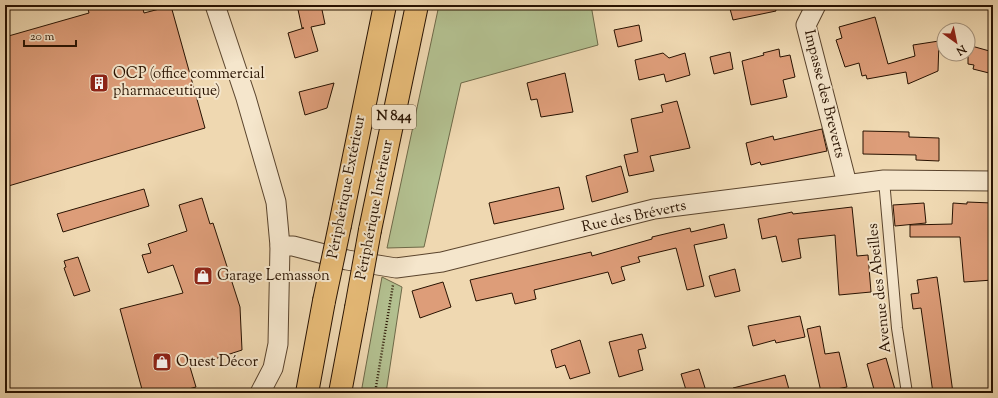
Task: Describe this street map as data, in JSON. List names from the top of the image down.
{
  "streets": {
    "highway": ["N 844", "Périphérique Extérieur", "Périphérique Intérieur"],
    "street": ["Impasse des Breverts", "Rue des Bréverts"],
    "lane": ["Avenue des Abeilles"]
  },
  "crossings": [
    ["Impasse des Breverts", "Rue des Bréverts"],
    ["Rue des Bréverts", "Avenue des Abeilles"]
  ],
  "places": {
    "building": ["OCP (office commercial pharmaceutique)"],
    "shop": ["Garage Lemasson", "Ouest Décor"]
  },
  "scale_bar": "20 m",
  "north": "bottom right"
}
